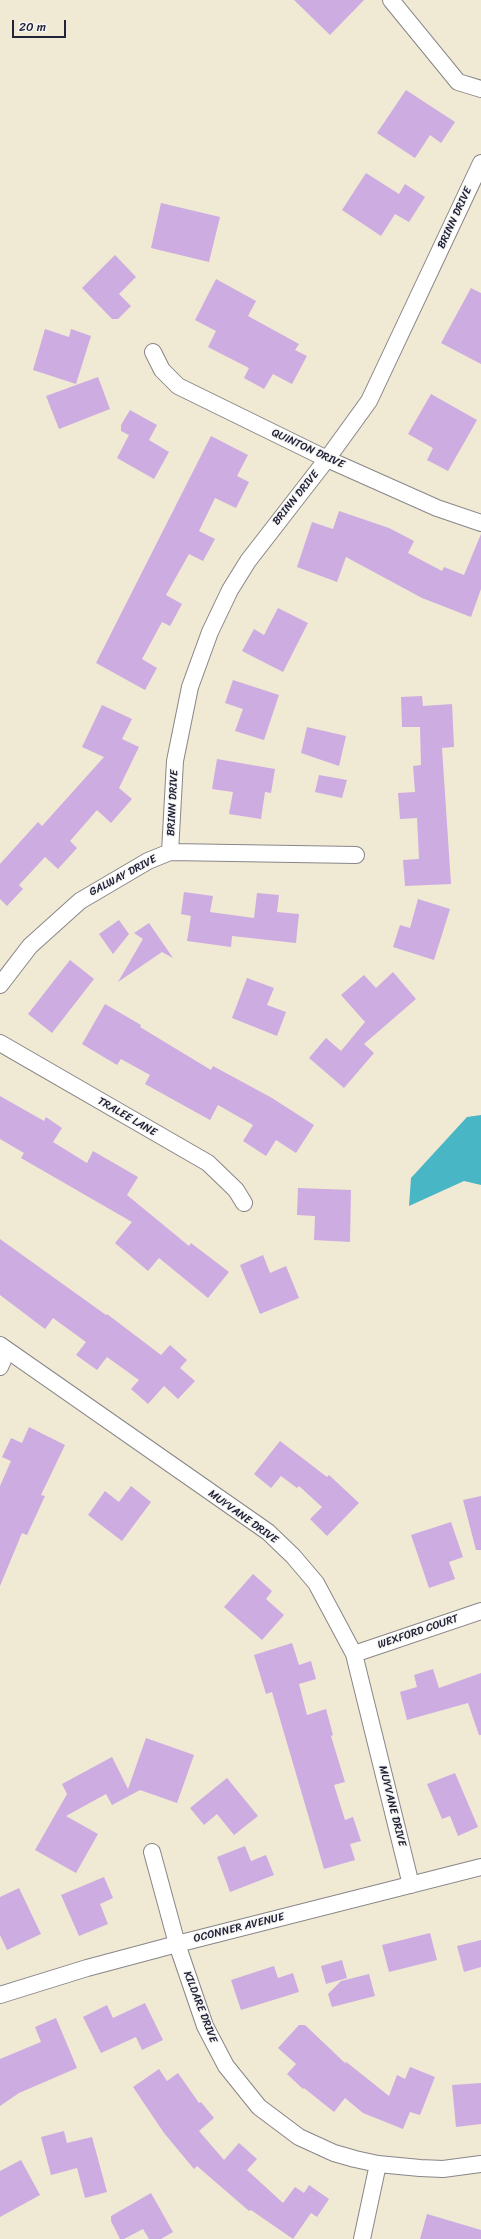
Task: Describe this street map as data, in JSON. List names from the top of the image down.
{
  "streets": {
    "street": [
      "BRINN DRIVE",
      "QUINTON DRIVE",
      "GALWAY DRIVE",
      "TRALEE LANE",
      "MUYVANE DRIVE",
      "WEXFORD COURT",
      "OCONNER AVENUE",
      "KILDARE DRIVE"
    ]
  },
  "crossings": [
    ["BRINN DRIVE", "QUINTON DRIVE"],
    ["BRINN DRIVE", "GALWAY DRIVE"],
    ["MUYVANE DRIVE", "WEXFORD COURT"],
    ["MUYVANE DRIVE", "OCONNER AVENUE"],
    ["OCONNER AVENUE", "KILDARE DRIVE"]
  ],
  "scale_bar": "20 m"
}
